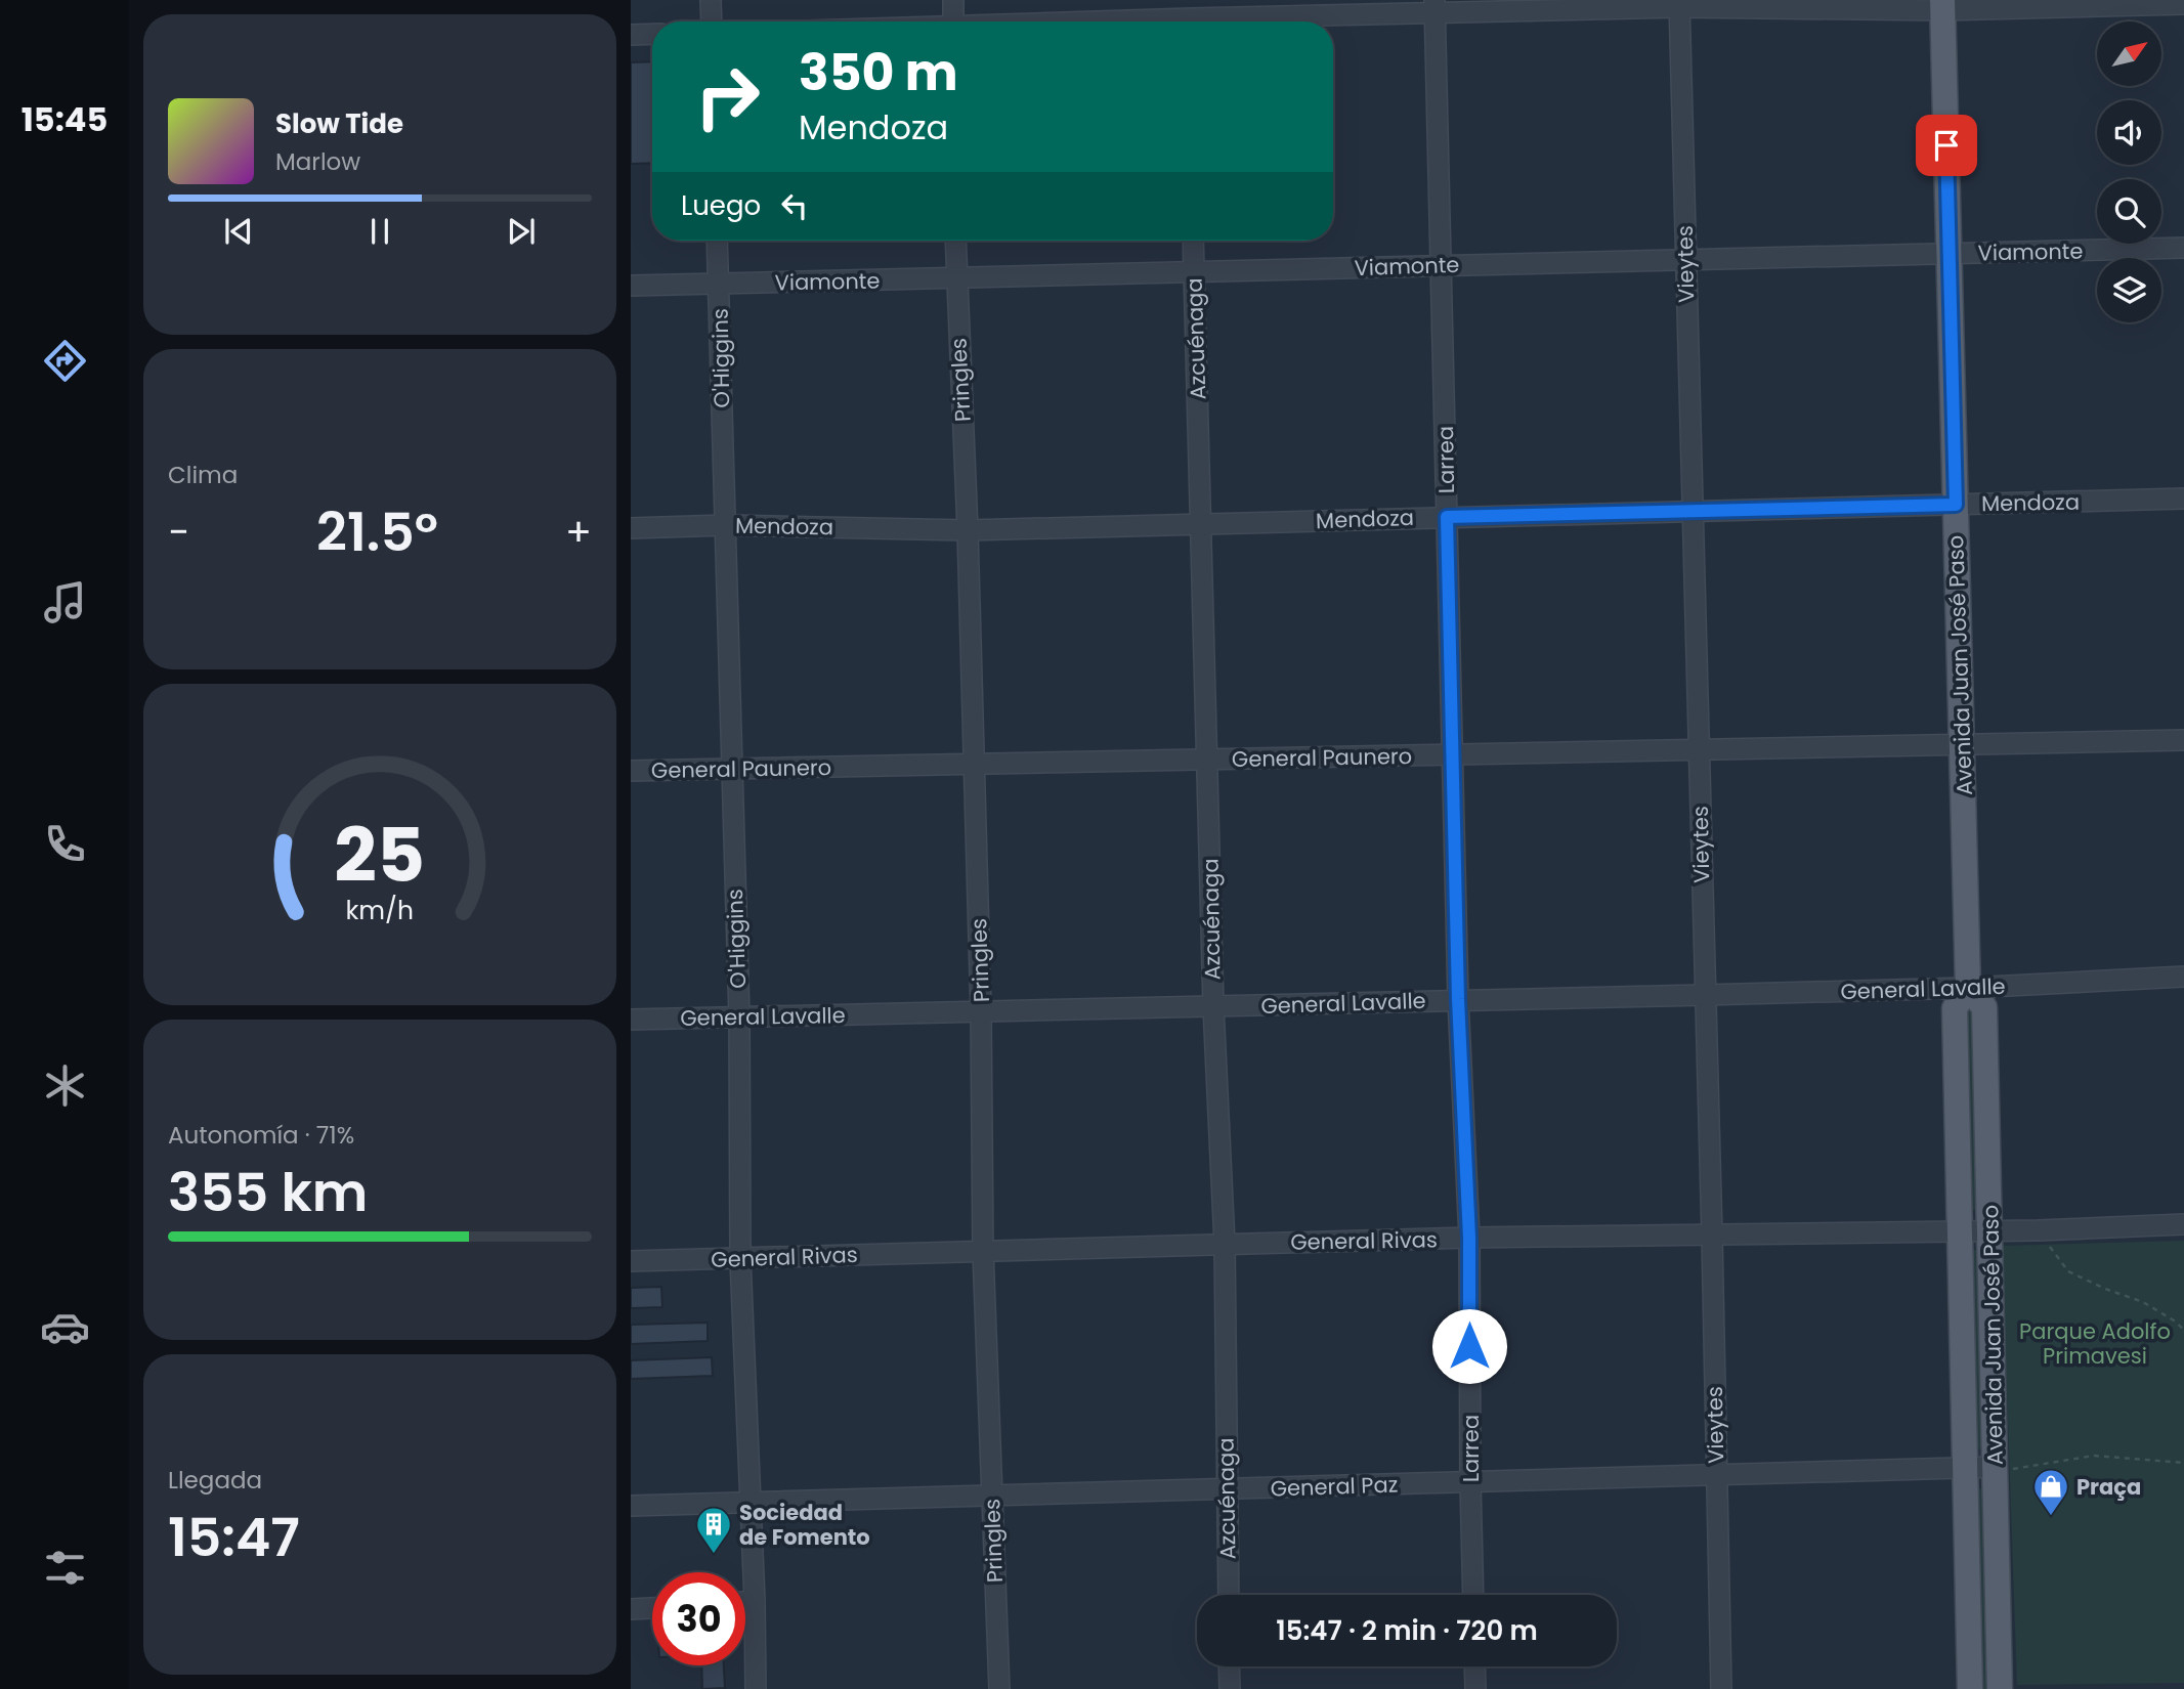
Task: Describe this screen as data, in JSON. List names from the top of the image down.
{
  "streets": {
    "main road": ["Avenida Juan José Paso"],
    "street": [
      "Viamonte",
      "Vieytes",
      "Azcuénaga",
      "O'Higgins",
      "Pringles",
      "Larrea",
      "Mendoza",
      "General Paunero",
      "General Lavalle",
      "General Rivas",
      "General Paz"
    ]
  },
  "crossings": [
    ["Viamonte", "Vieytes"],
    ["Viamonte", "Azcuénaga"],
    ["Viamonte", "O'Higgins"],
    ["Viamonte", "Pringles"],
    ["Viamonte", "Larrea"],
    ["Viamonte", "Avenida Juan José Paso"],
    ["Vieytes", "Mendoza"],
    ["Vieytes", "General Paunero"],
    ["Vieytes", "General Lavalle"],
    ["Vieytes", "General Rivas"],
    ["Vieytes", "General Paz"],
    ["Azcuénaga", "Mendoza"],
    ["Azcuénaga", "General Paunero"],
    ["Azcuénaga", "General Lavalle"],
    ["Azcuénaga", "General Rivas"],
    ["Azcuénaga", "General Paz"],
    ["O'Higgins", "Mendoza"],
    ["O'Higgins", "General Paunero"],
    ["O'Higgins", "General Lavalle"],
    ["O'Higgins", "General Rivas"],
    ["O'Higgins", "General Paz"],
    ["Pringles", "Mendoza"],
    ["Pringles", "General Paunero"],
    ["Pringles", "General Lavalle"],
    ["Pringles", "General Rivas"],
    ["Pringles", "General Paz"],
    ["Larrea", "Mendoza"],
    ["Larrea", "General Paunero"],
    ["Larrea", "General Lavalle"],
    ["Larrea", "General Rivas"],
    ["Larrea", "General Paz"],
    ["Mendoza", "Avenida Juan José Paso"],
    ["Avenida Juan José Paso", "General Paunero"],
    ["Avenida Juan José Paso", "General Lavalle"],
    ["Avenida Juan José Paso", "General Rivas"],
    ["Avenida Juan José Paso", "General Paz"]
  ],
  "parks": ["Parque Adolfo Primavesi"],
  "places": {
    "shop": ["Praça"],
    "building": ["Sociedad de Fomento"]
  },
  "north": "top right",
  "page": {
    "tabs": "15:45",
    "turn": ["350 m", "Mendoza"],
    "song": ["Slow Tide", "Marlow"],
    "then": "Luego",
    "tile": [
      "Clima",
      ["Autonomía · 71%", "355 km"],
      ["Llegada", "15:47"]
    ],
    "heat": ["−", "21.5°", "+"],
    "limit": "30",
    "trip": "15:47 · 2 min · 720 m",
    "gauge": ["25", "km/h"]
  }
}
